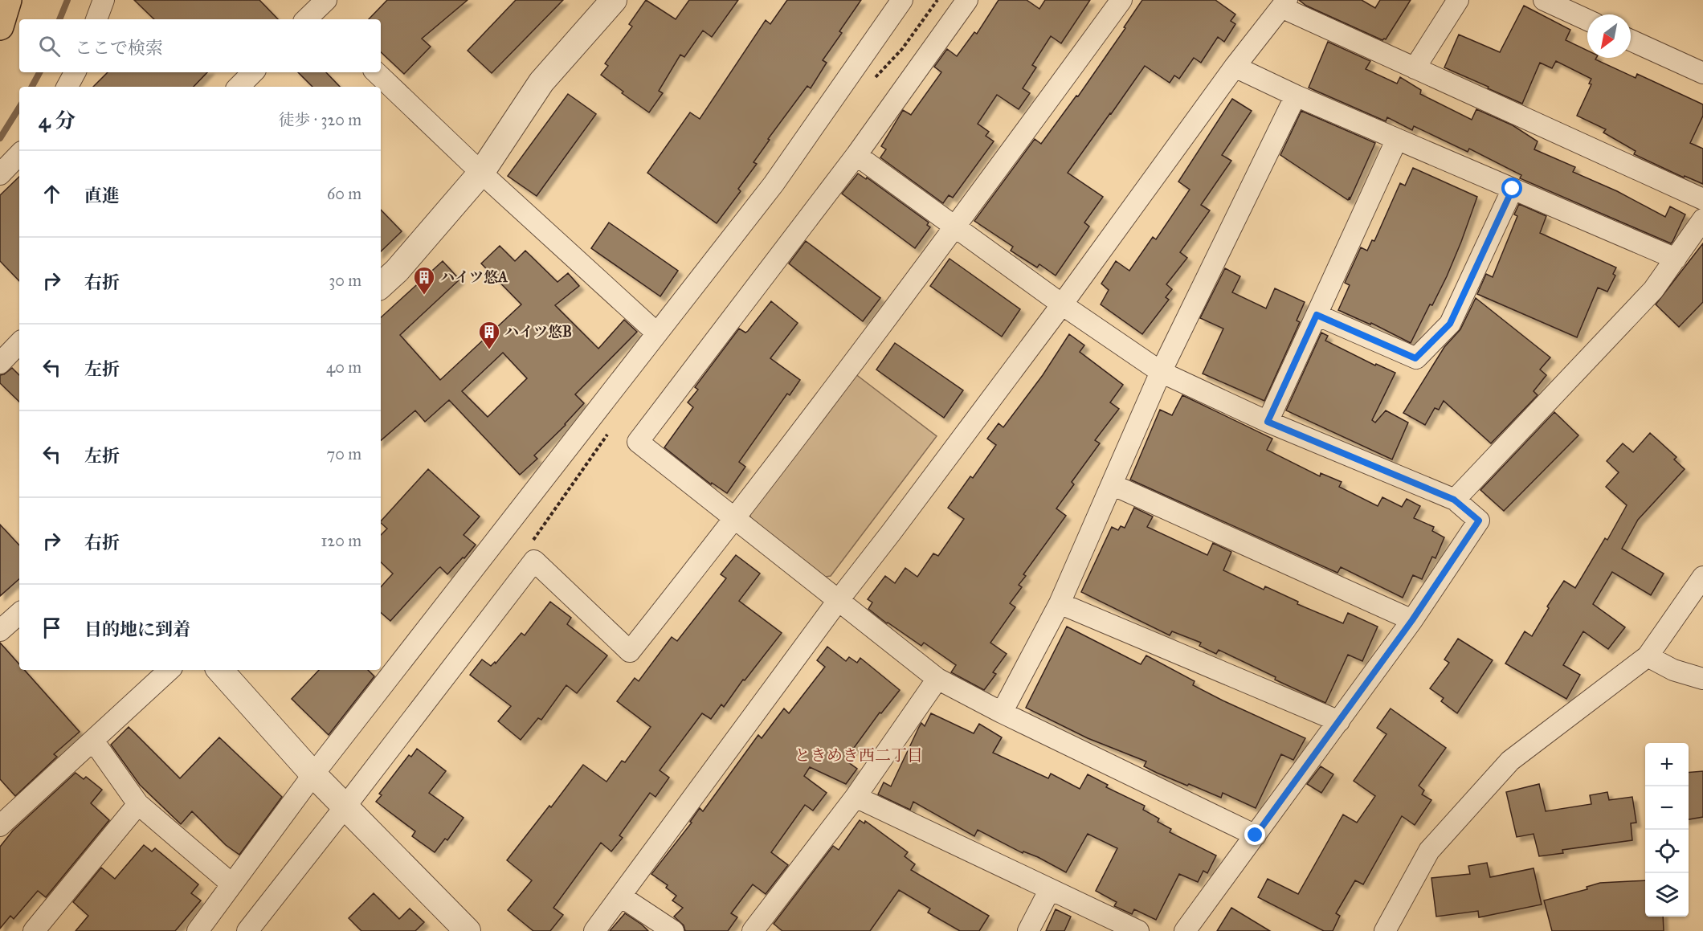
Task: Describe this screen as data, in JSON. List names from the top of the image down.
{
  "districts": ["ときめき西二丁目"],
  "places": {
    "building": ["ハイツ悠A", "ハイツ悠B"]
  },
  "north": "bottom left",
  "page": {
    "search": "ここで検索",
    "heading": ["4 分", "徒歩 · 320 m"],
    "list": [
      ["直進", "60 m"],
      ["右折", "30 m"],
      ["左折", "40 m"],
      ["左折", "70 m"],
      ["右折", "120 m"],
      "目的地に到着"
    ],
    "map_buttons": ["+", "−"]
  }
}
